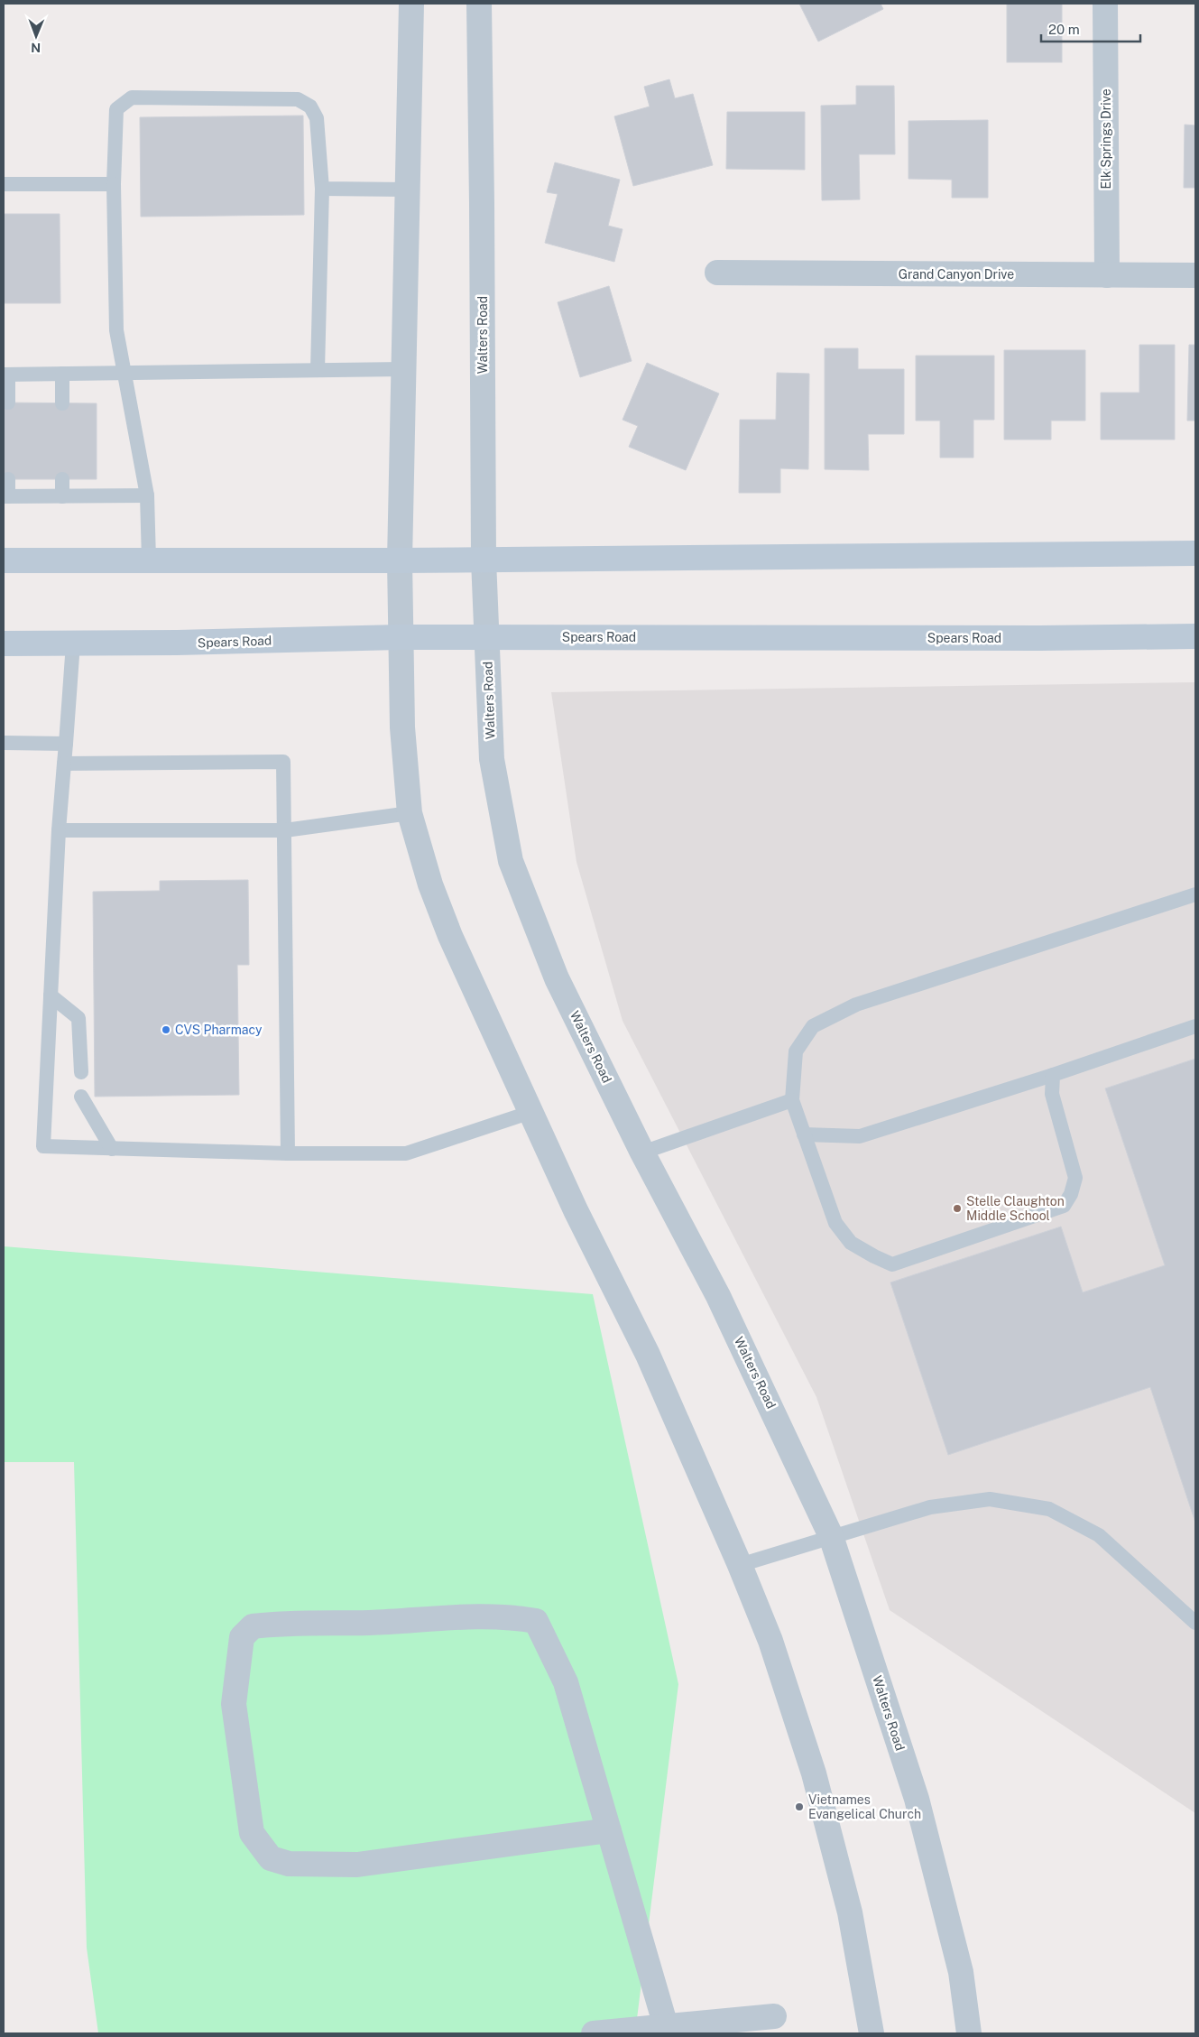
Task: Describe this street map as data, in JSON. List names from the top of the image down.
{
  "streets": {
    "main road": ["Spears Road"],
    "street": ["Elk Springs Drive", "Grand Canyon Drive", "Walters Road"]
  },
  "crossings": [
    ["Elk Springs Drive", "Grand Canyon Drive"],
    ["Walters Road", "Spears Road"]
  ],
  "places": ["CVS Pharmacy", "Stelle Claughton Middle School", "Vietnames Evangelical Church"],
  "scale_bar": "20 m",
  "north": "bottom"
}
